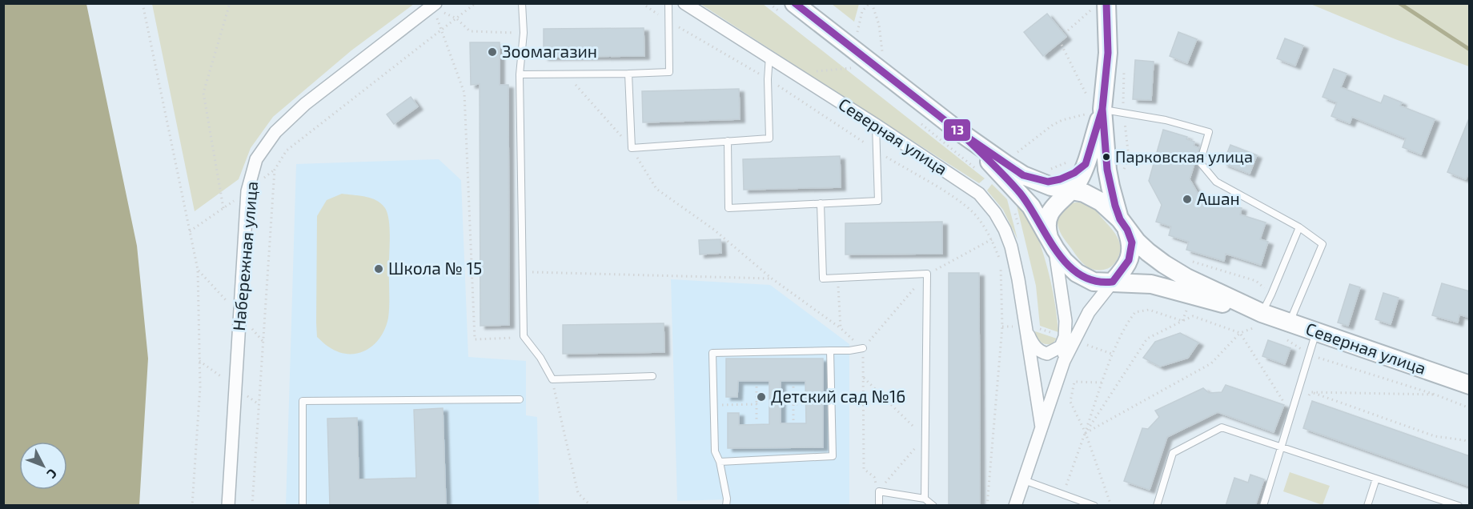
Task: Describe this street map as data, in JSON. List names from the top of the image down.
{
  "streets": {
    "main road": ["Северная улица"],
    "street": ["Набережная улица"]
  },
  "places": [
    "Зоомагазин",
    "Парковская улица",
    "Ашан",
    "Школа № 15",
    "Детский сад №16"
  ],
  "lines": ["transit line 13"],
  "north": "bottom right"
}
